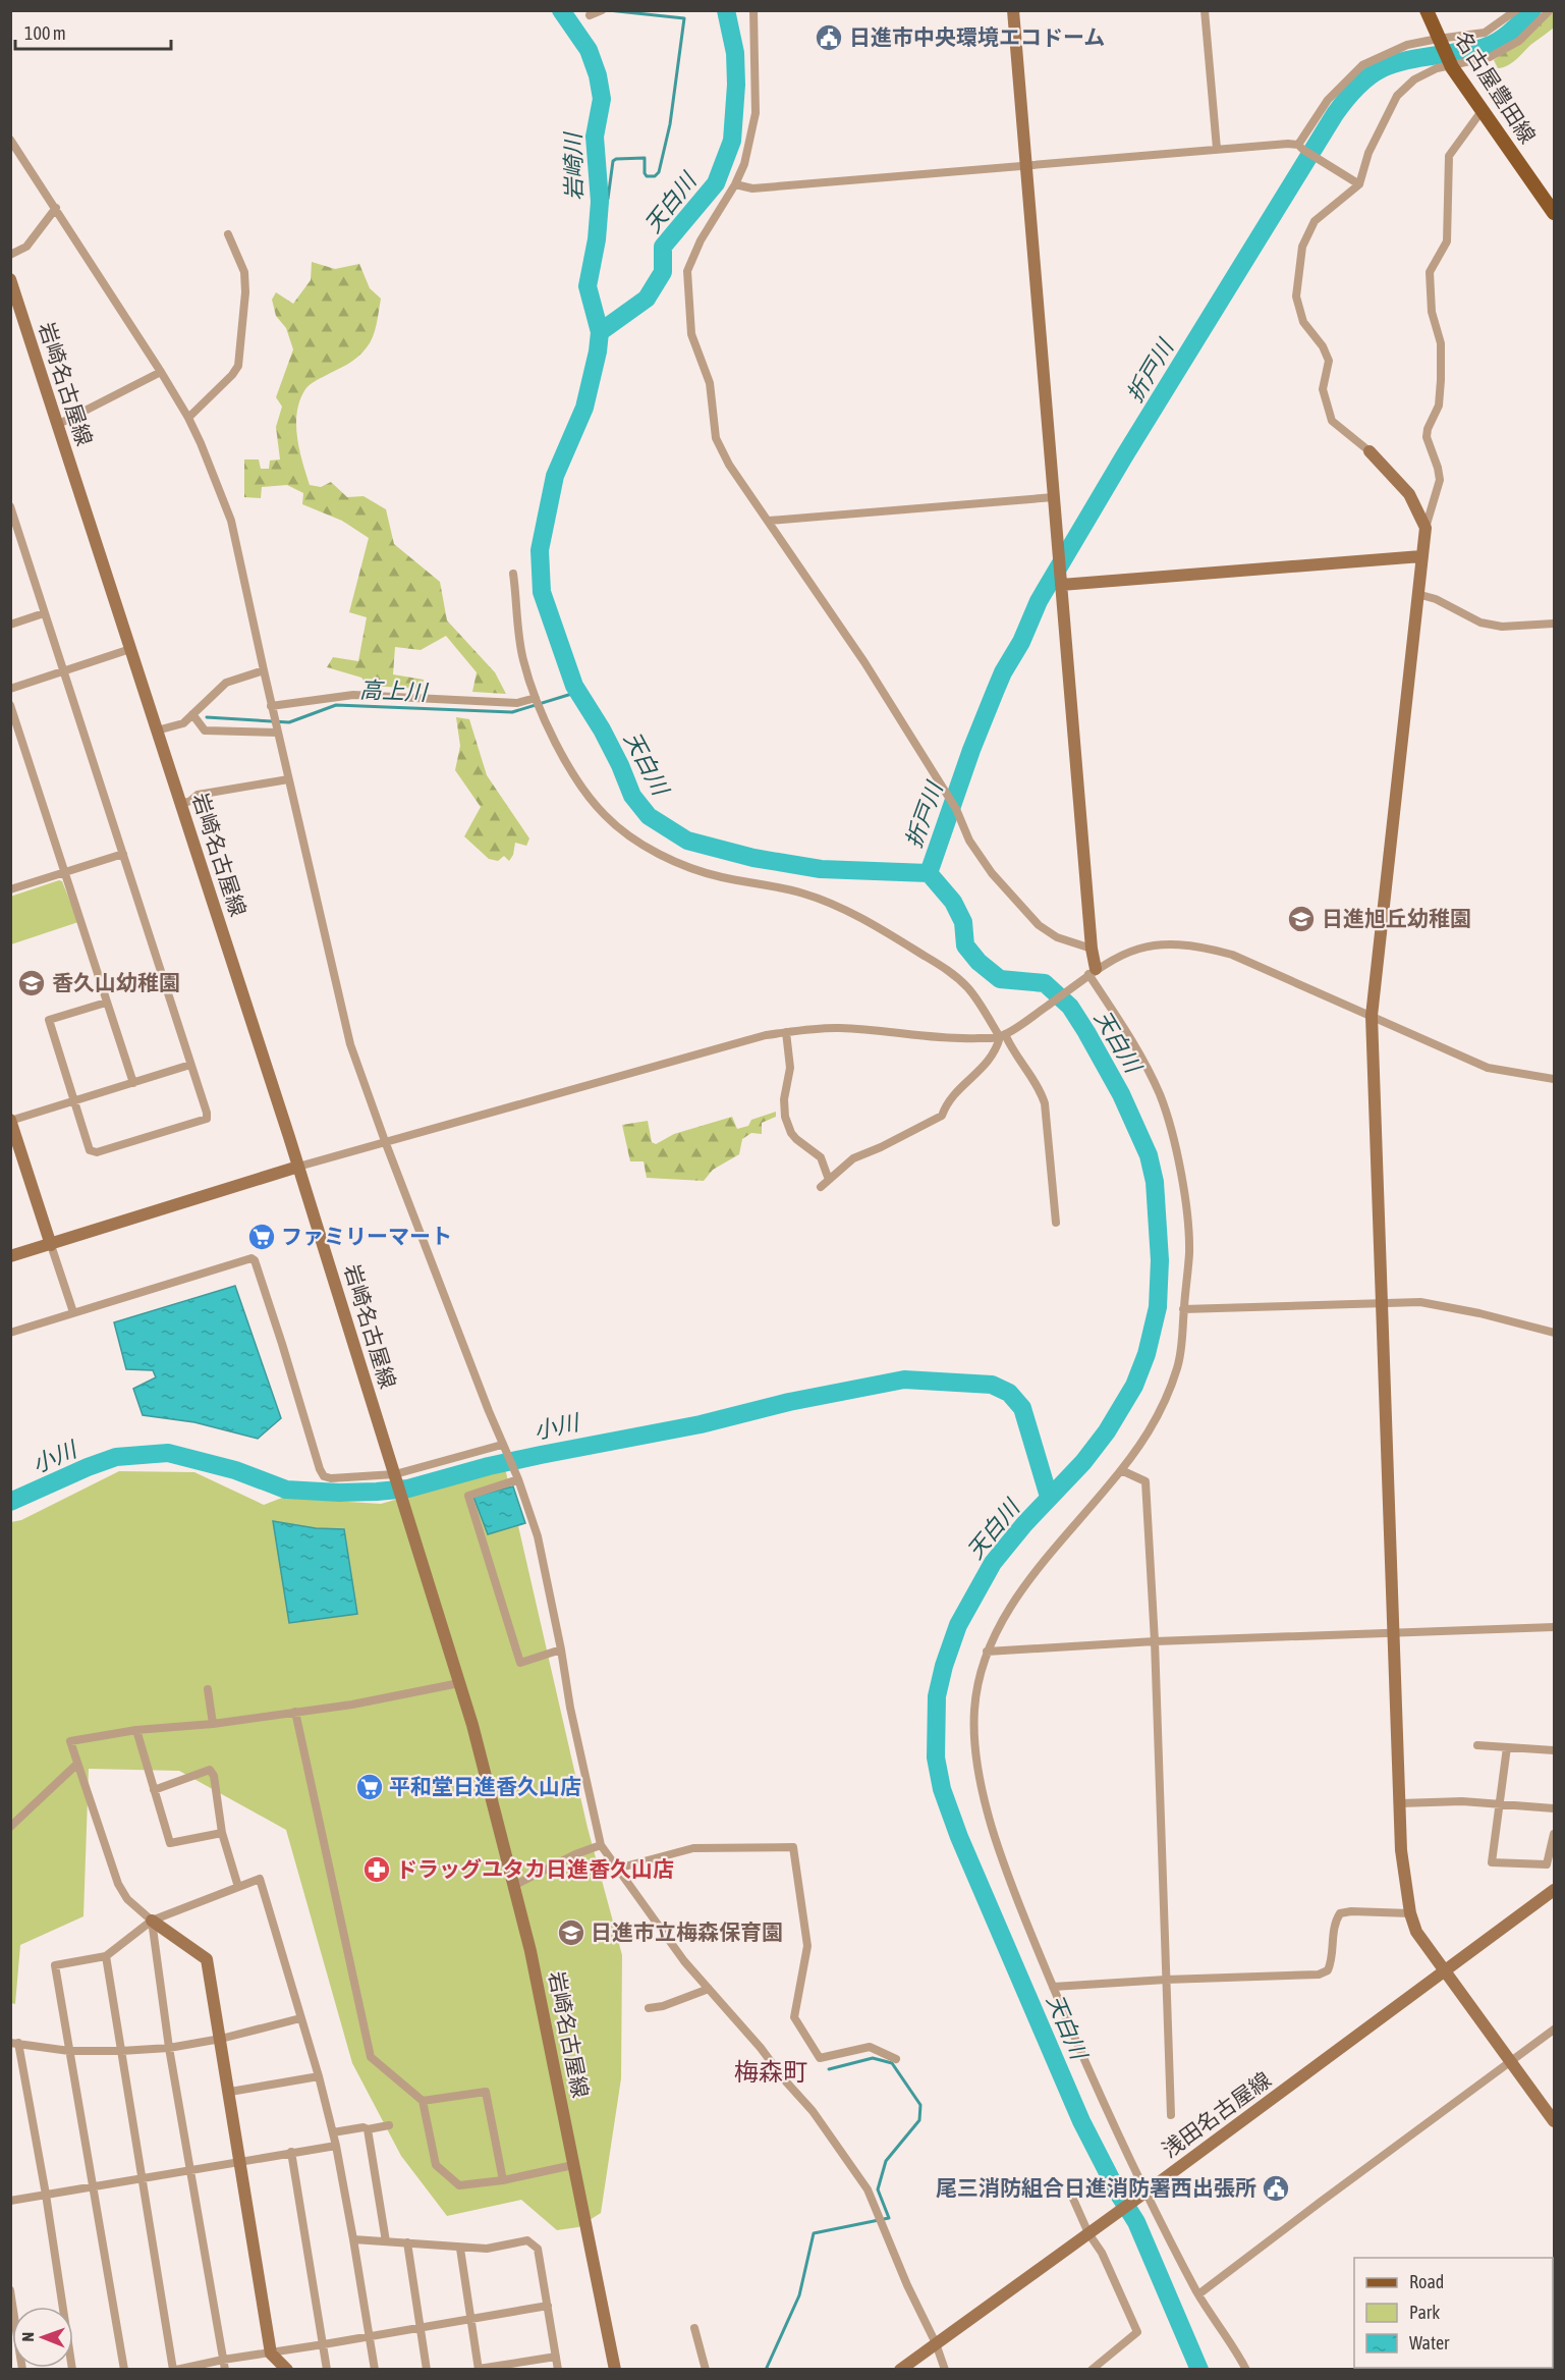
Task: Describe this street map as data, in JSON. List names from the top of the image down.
{
  "streets": {
    "main road": ["名古屋豊田線"],
    "street": ["岩崎名古屋線", "浅田名古屋線"]
  },
  "districts": ["梅森町"],
  "water": [
    "岩崎川",
    "天白川",
    "折戸川",
    "高上川",
    "小川"
  ],
  "places": {
    "public building": ["日進市中央環境エコドーム", "尾三消防組合日進消防署西出張所"],
    "school or university": ["日進旭丘幼稚園", "香久山幼稚園", "日進市立梅森保育園"],
    "supermarket": ["ファミリーマート", "平和堂日進香久山店"],
    "pharmacy": ["ドラッグユタカ日進香久山店"]
  },
  "legend": ["Road", "Park", "Water"],
  "scale_bar": "100 m",
  "north": "left"
}
